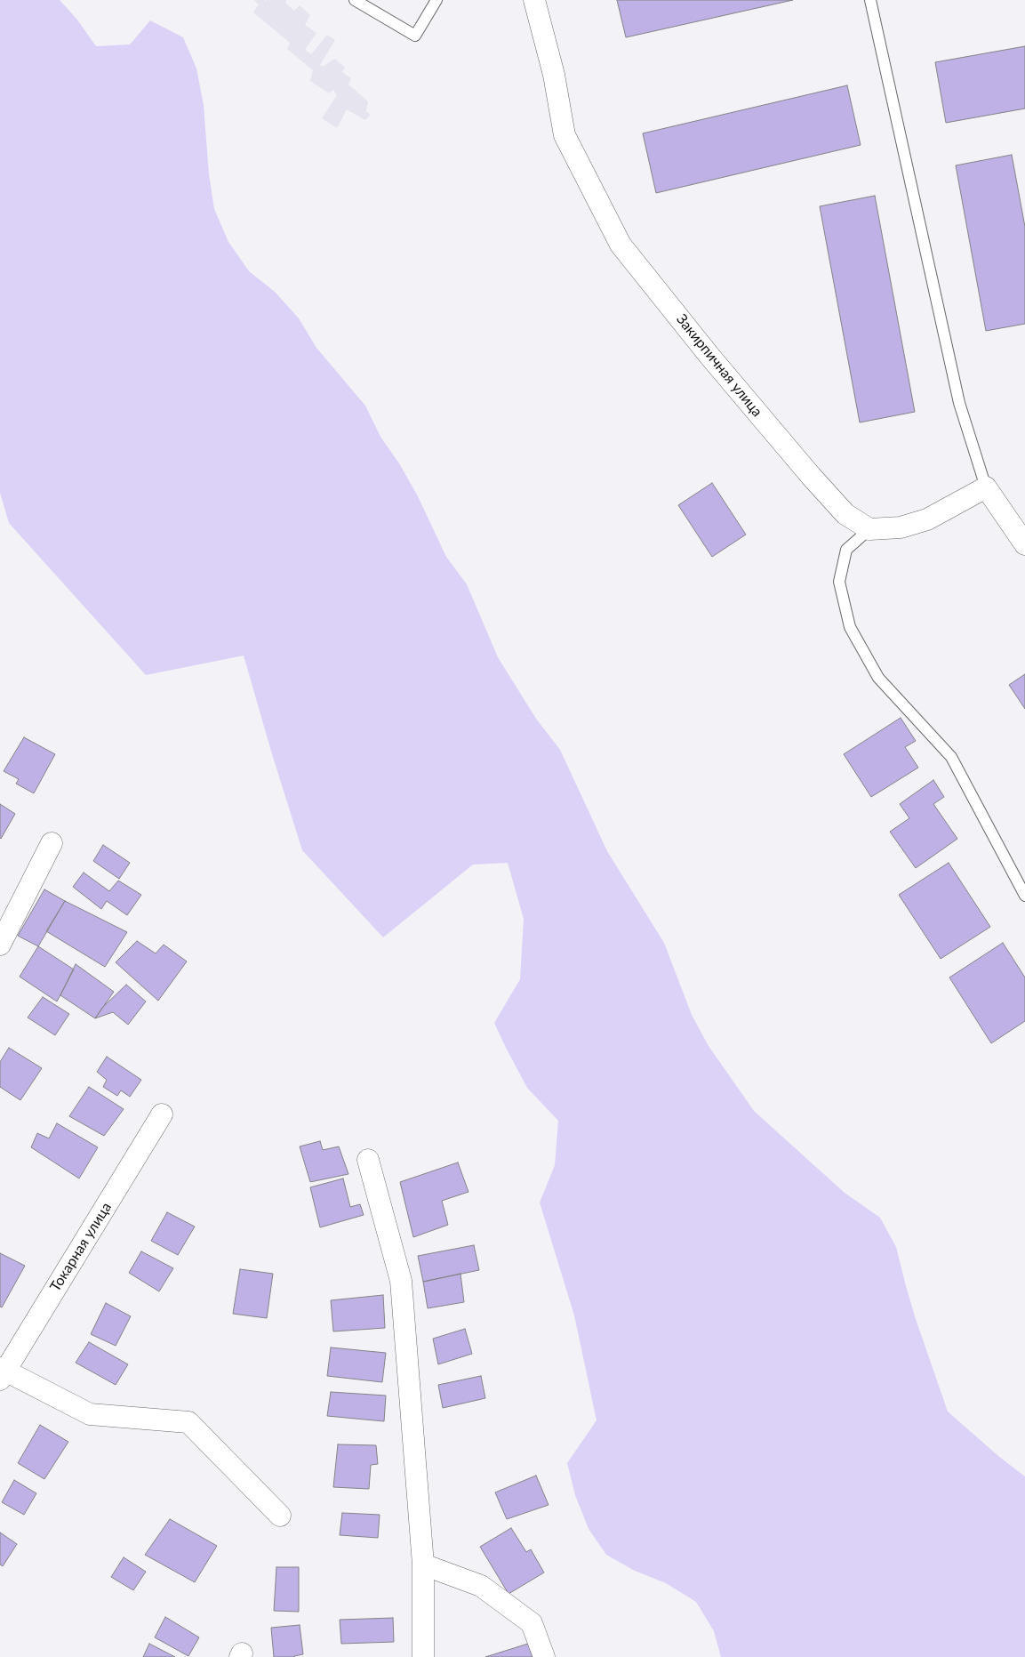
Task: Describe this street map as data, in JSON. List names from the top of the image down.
{
  "streets": {
    "street": ["Закирпичная улица", "Токарная улица"]
  }
}
